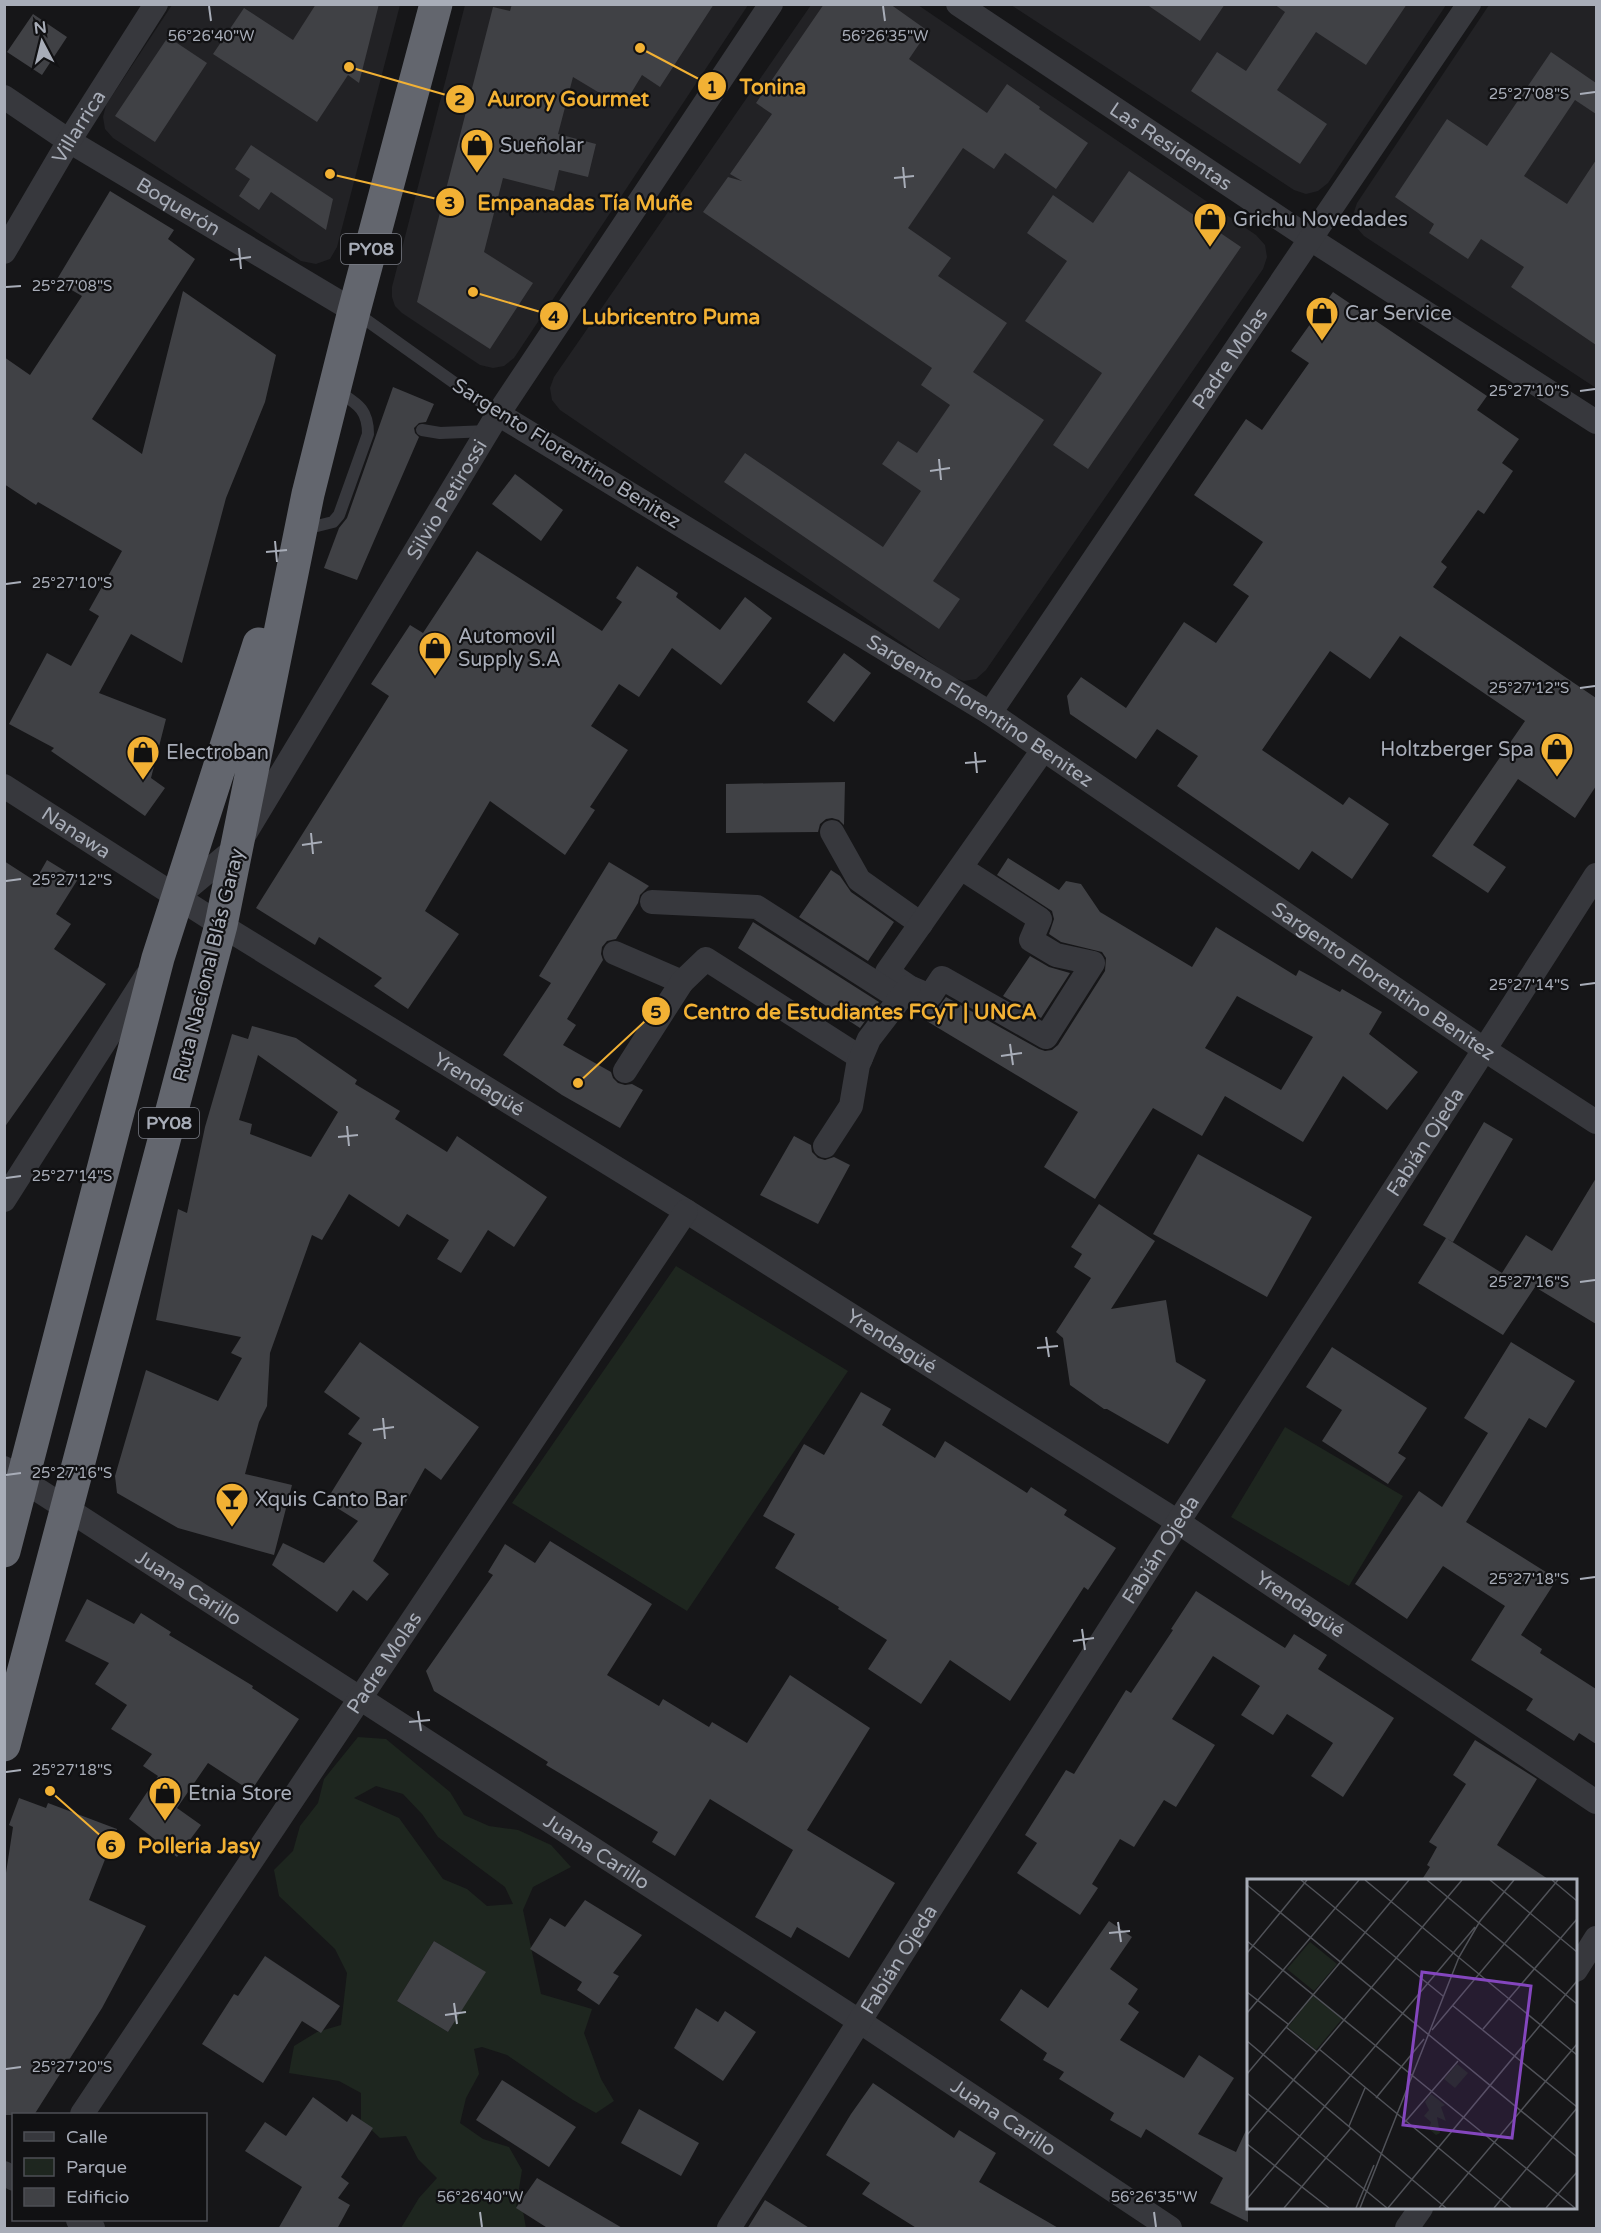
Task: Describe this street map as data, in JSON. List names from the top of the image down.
{
  "streets": {
    "highway": ["PY08", "Ruta Nacional Blás Garay"],
    "street": [
      "Villarrica",
      "Las Residentas",
      "Boquerón",
      "Padre Molas",
      "Sargento Florentino Benitez",
      "Silvio Petirossi",
      "Nanawa",
      "Yrendagüé",
      "Fabián Ojeda",
      "Juana Carillo"
    ]
  },
  "crossings": [
    ["Villarrica", "Boquerón"],
    ["Las Residentas", "Padre Molas"],
    ["Boquerón", "Sargento Florentino Benitez"],
    ["Boquerón", "Ruta Nacional Blás Garay"],
    ["Padre Molas", "Sargento Florentino Benitez"],
    ["Padre Molas", "Yrendagüé"],
    ["Padre Molas", "Juana Carillo"],
    ["Sargento Florentino Benitez", "Silvio Petirossi"],
    ["Sargento Florentino Benitez", "Ruta Nacional Blás Garay"],
    ["Sargento Florentino Benitez", "Fabián Ojeda"],
    ["Silvio Petirossi", "Nanawa"],
    ["Silvio Petirossi", "Ruta Nacional Blás Garay"],
    ["Silvio Petirossi", "Yrendagüé"],
    ["Nanawa", "Ruta Nacional Blás Garay"],
    ["Nanawa", "Yrendagüé"],
    ["Ruta Nacional Blás Garay", "Yrendagüé"],
    ["Ruta Nacional Blás Garay", "Juana Carillo"],
    ["Yrendagüé", "Fabián Ojeda"],
    ["Fabián Ojeda", "Juana Carillo"]
  ],
  "places": {
    "other": [
      "Tonina",
      "Aurory Gourmet",
      "Empanadas Tía Muñe",
      "Lubricentro Puma",
      "Centro de Estudiantes FCyT | UNCA",
      "Polleria Jasy"
    ],
    "shop": [
      "Sueñolar",
      "Grichu Novedades",
      "Car Service",
      "Automovil Supply S.A",
      "Holtzberger Spa",
      "Electroban",
      "Etnia Store"
    ],
    "bar": ["Xquis Canto Bar"]
  },
  "legend": ["Calle", "Parque", "Edificio"],
  "north": "top",
  "coordinates": [
    "56°26'40\"W",
    "56°26'35\"W",
    "25°27'08\"S",
    "25°27'10\"S",
    "25°27'12\"S",
    "25°27'14\"S",
    "25°27'16\"S",
    "25°27'18\"S",
    "25°27'20\"S"
  ]
}
